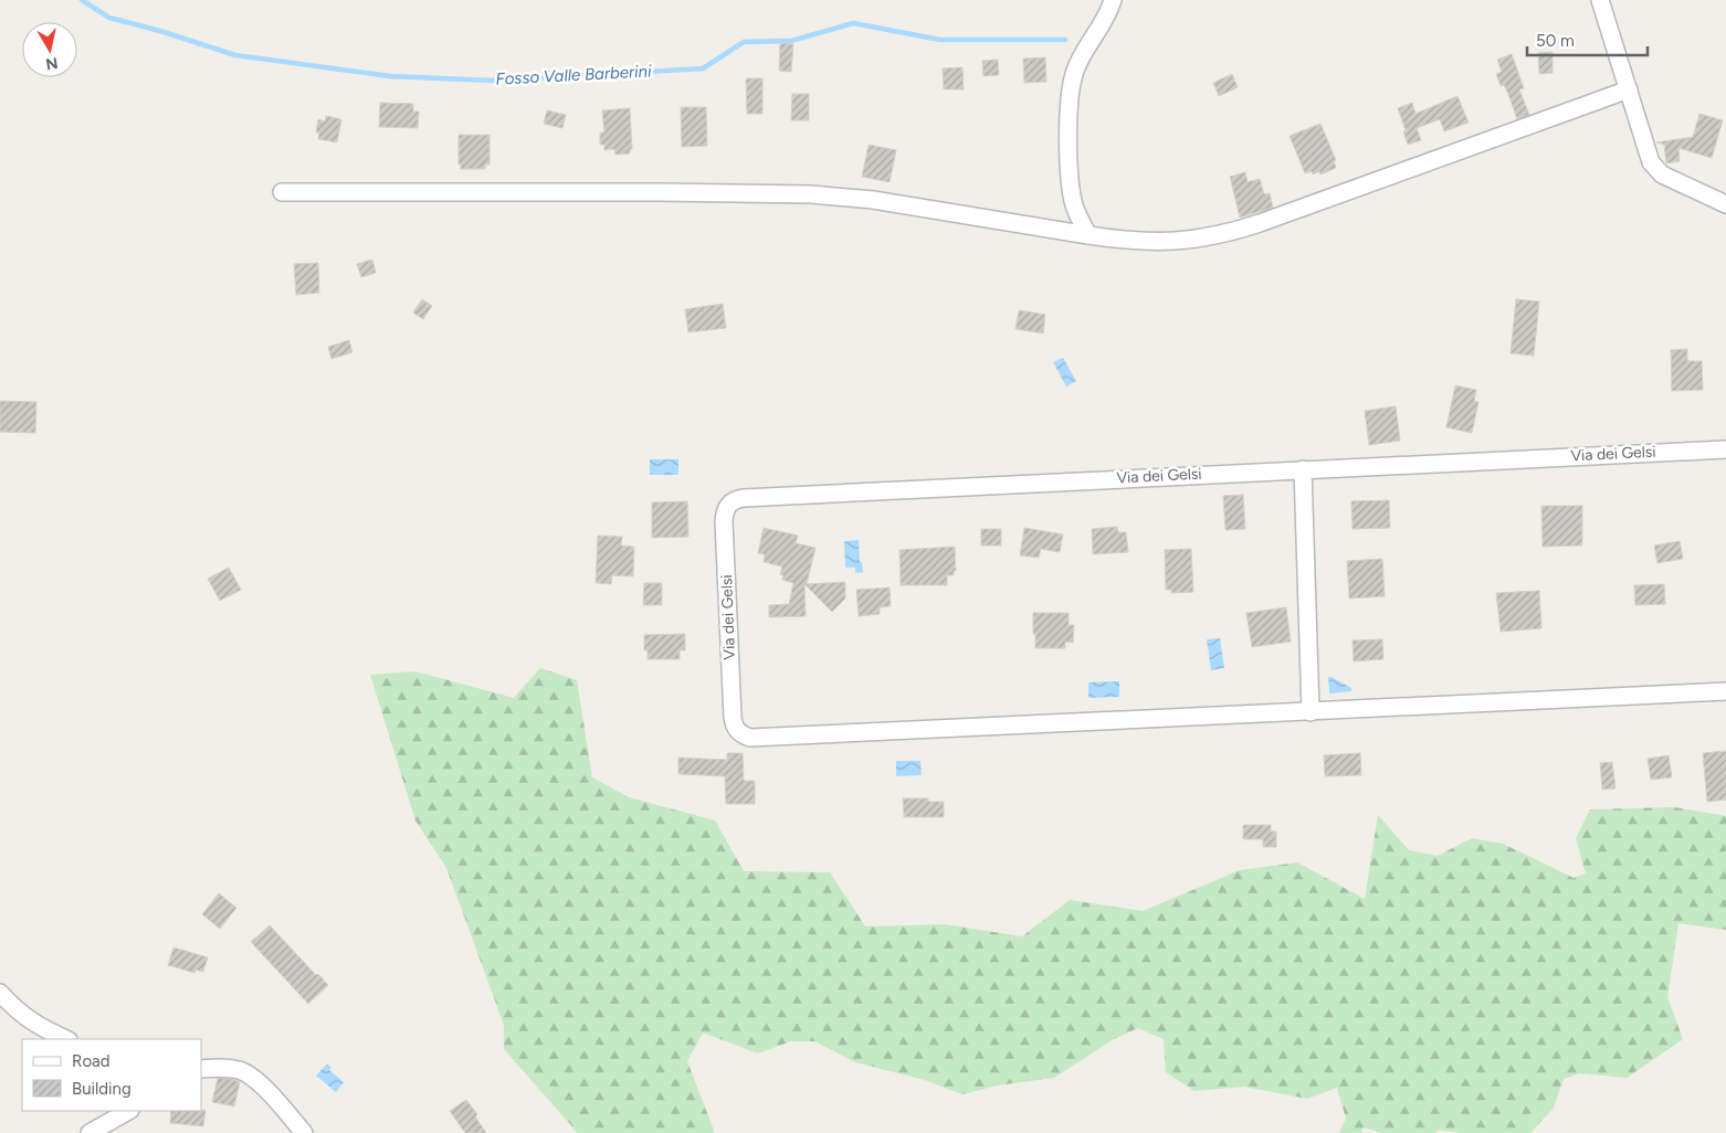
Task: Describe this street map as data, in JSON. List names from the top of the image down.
{
  "streets": {
    "street": ["Via dei Gelsi"]
  },
  "water": ["Fosso Valle Barberini"],
  "legend": ["Road", "Building"],
  "scale_bar": "50 m",
  "north": "bottom"
}
